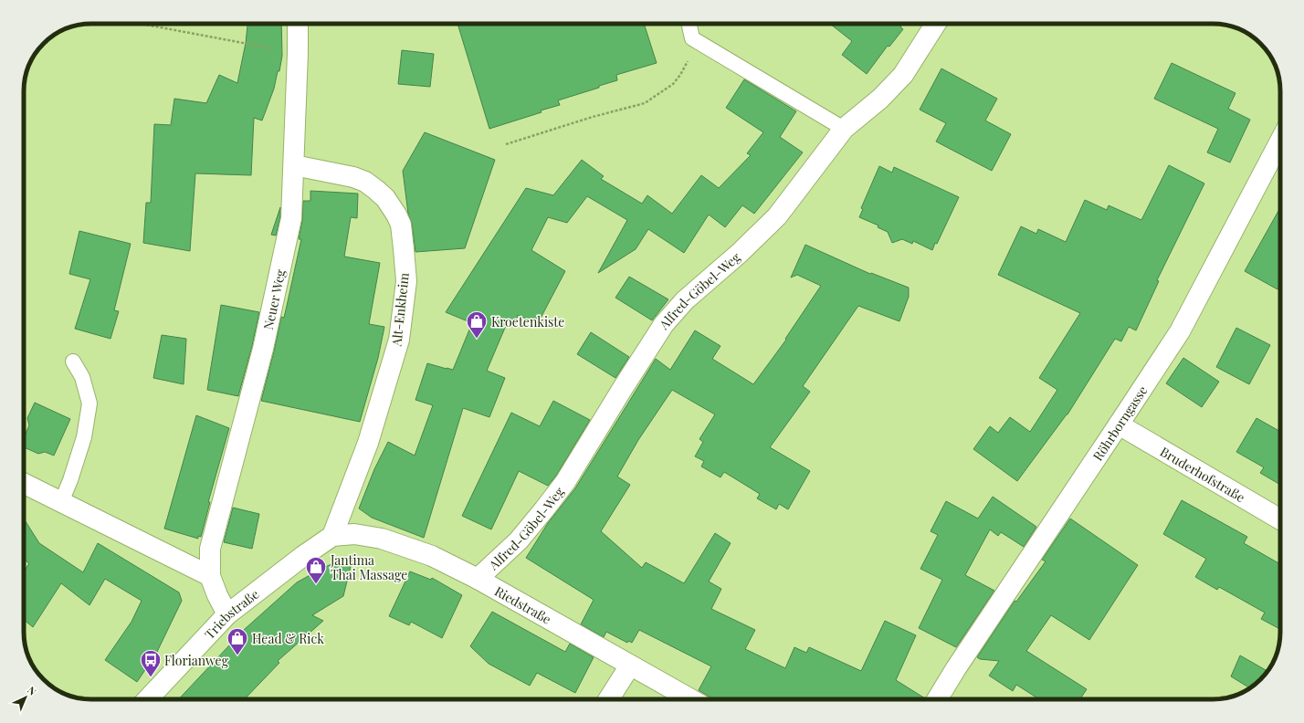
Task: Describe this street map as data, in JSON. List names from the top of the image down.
{
  "streets": {
    "street": [
      "Alfred-Göbel-Weg",
      "Neuer Weg",
      "Alt-Enkheim",
      "Röhrborngasse",
      "Bruderhofstraße",
      "Riedstraße",
      "Triebstraße"
    ]
  },
  "crossings": [
    ["Alfred-Göbel-Weg", "Riedstraße"],
    ["Neuer Weg", "Alt-Enkheim"],
    ["Alt-Enkheim", "Riedstraße"],
    ["Alt-Enkheim", "Triebstraße"],
    ["Röhrborngasse", "Bruderhofstraße"],
    ["Riedstraße", "Triebstraße"]
  ],
  "places": {
    "shop": ["Kroetenkiste", "Jantima Thai Massage", "Head & Rick"],
    "bus stop": ["Florianweg"]
  },
  "north": "top right"
}
